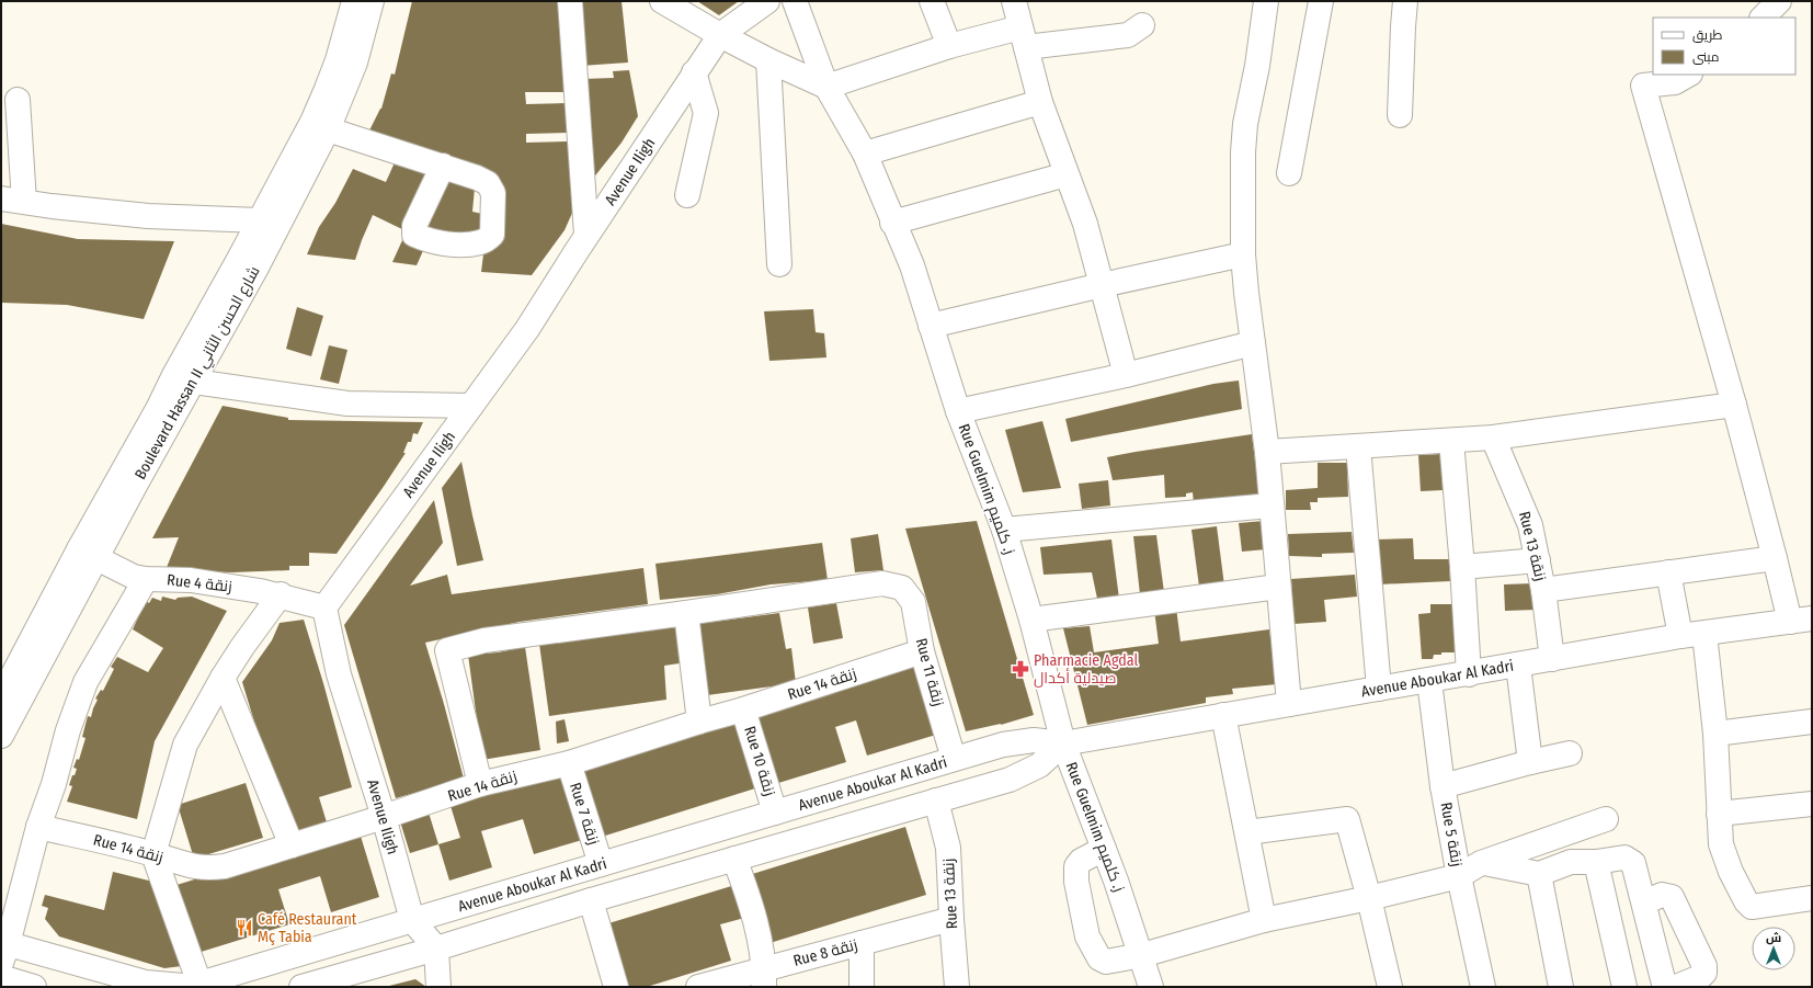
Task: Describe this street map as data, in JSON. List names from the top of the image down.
{
  "streets": {
    "street": [
      "Avenue Iligh",
      "Boulevard Hassan II شارع الحسن الثاني",
      "Rue Guelmim ز. كلميم",
      "Rue 13 زنقة",
      "Rue 4 زنقة",
      "Rue 11 زنقة",
      "Avenue Aboukar Al Kadri",
      "Rue 14 زنقة",
      "Rue 10 زنقة",
      "Rue 7 زنقة",
      "Rue 5 زنقة",
      "Rue 8 زنقة"
    ]
  },
  "crossings": [
    ["Avenue Iligh", "Rue 4 زنقة"],
    ["Avenue Iligh", "Avenue Aboukar Al Kadri"],
    ["Avenue Iligh", "Rue 14 زنقة"],
    ["Boulevard Hassan II شارع الحسن الثاني", "Rue 4 زنقة"],
    ["Rue Guelmim ز. كلميم", "Avenue Aboukar Al Kadri"],
    ["Rue 13 زنقة", "Avenue Aboukar Al Kadri"],
    ["Rue 13 زنقة", "Rue 8 زنقة"],
    ["Rue 11 زنقة", "Avenue Aboukar Al Kadri"],
    ["Rue 11 زنقة", "Rue 14 زنقة"],
    ["Avenue Aboukar Al Kadri", "Rue 10 زنقة"],
    ["Avenue Aboukar Al Kadri", "Rue 7 زنقة"],
    ["Avenue Aboukar Al Kadri", "Rue 5 زنقة"],
    ["Rue 14 زنقة", "Rue 10 زنقة"],
    ["Rue 14 زنقة", "Rue 7 زنقة"]
  ],
  "places": {
    "pharmacy": ["Pharmacie Agdal صيدلية أكدال"],
    "restaurant": ["Café Restaurant Mç Tabia"]
  },
  "legend": ["طريق", "مبنى"],
  "north": "top"
}
